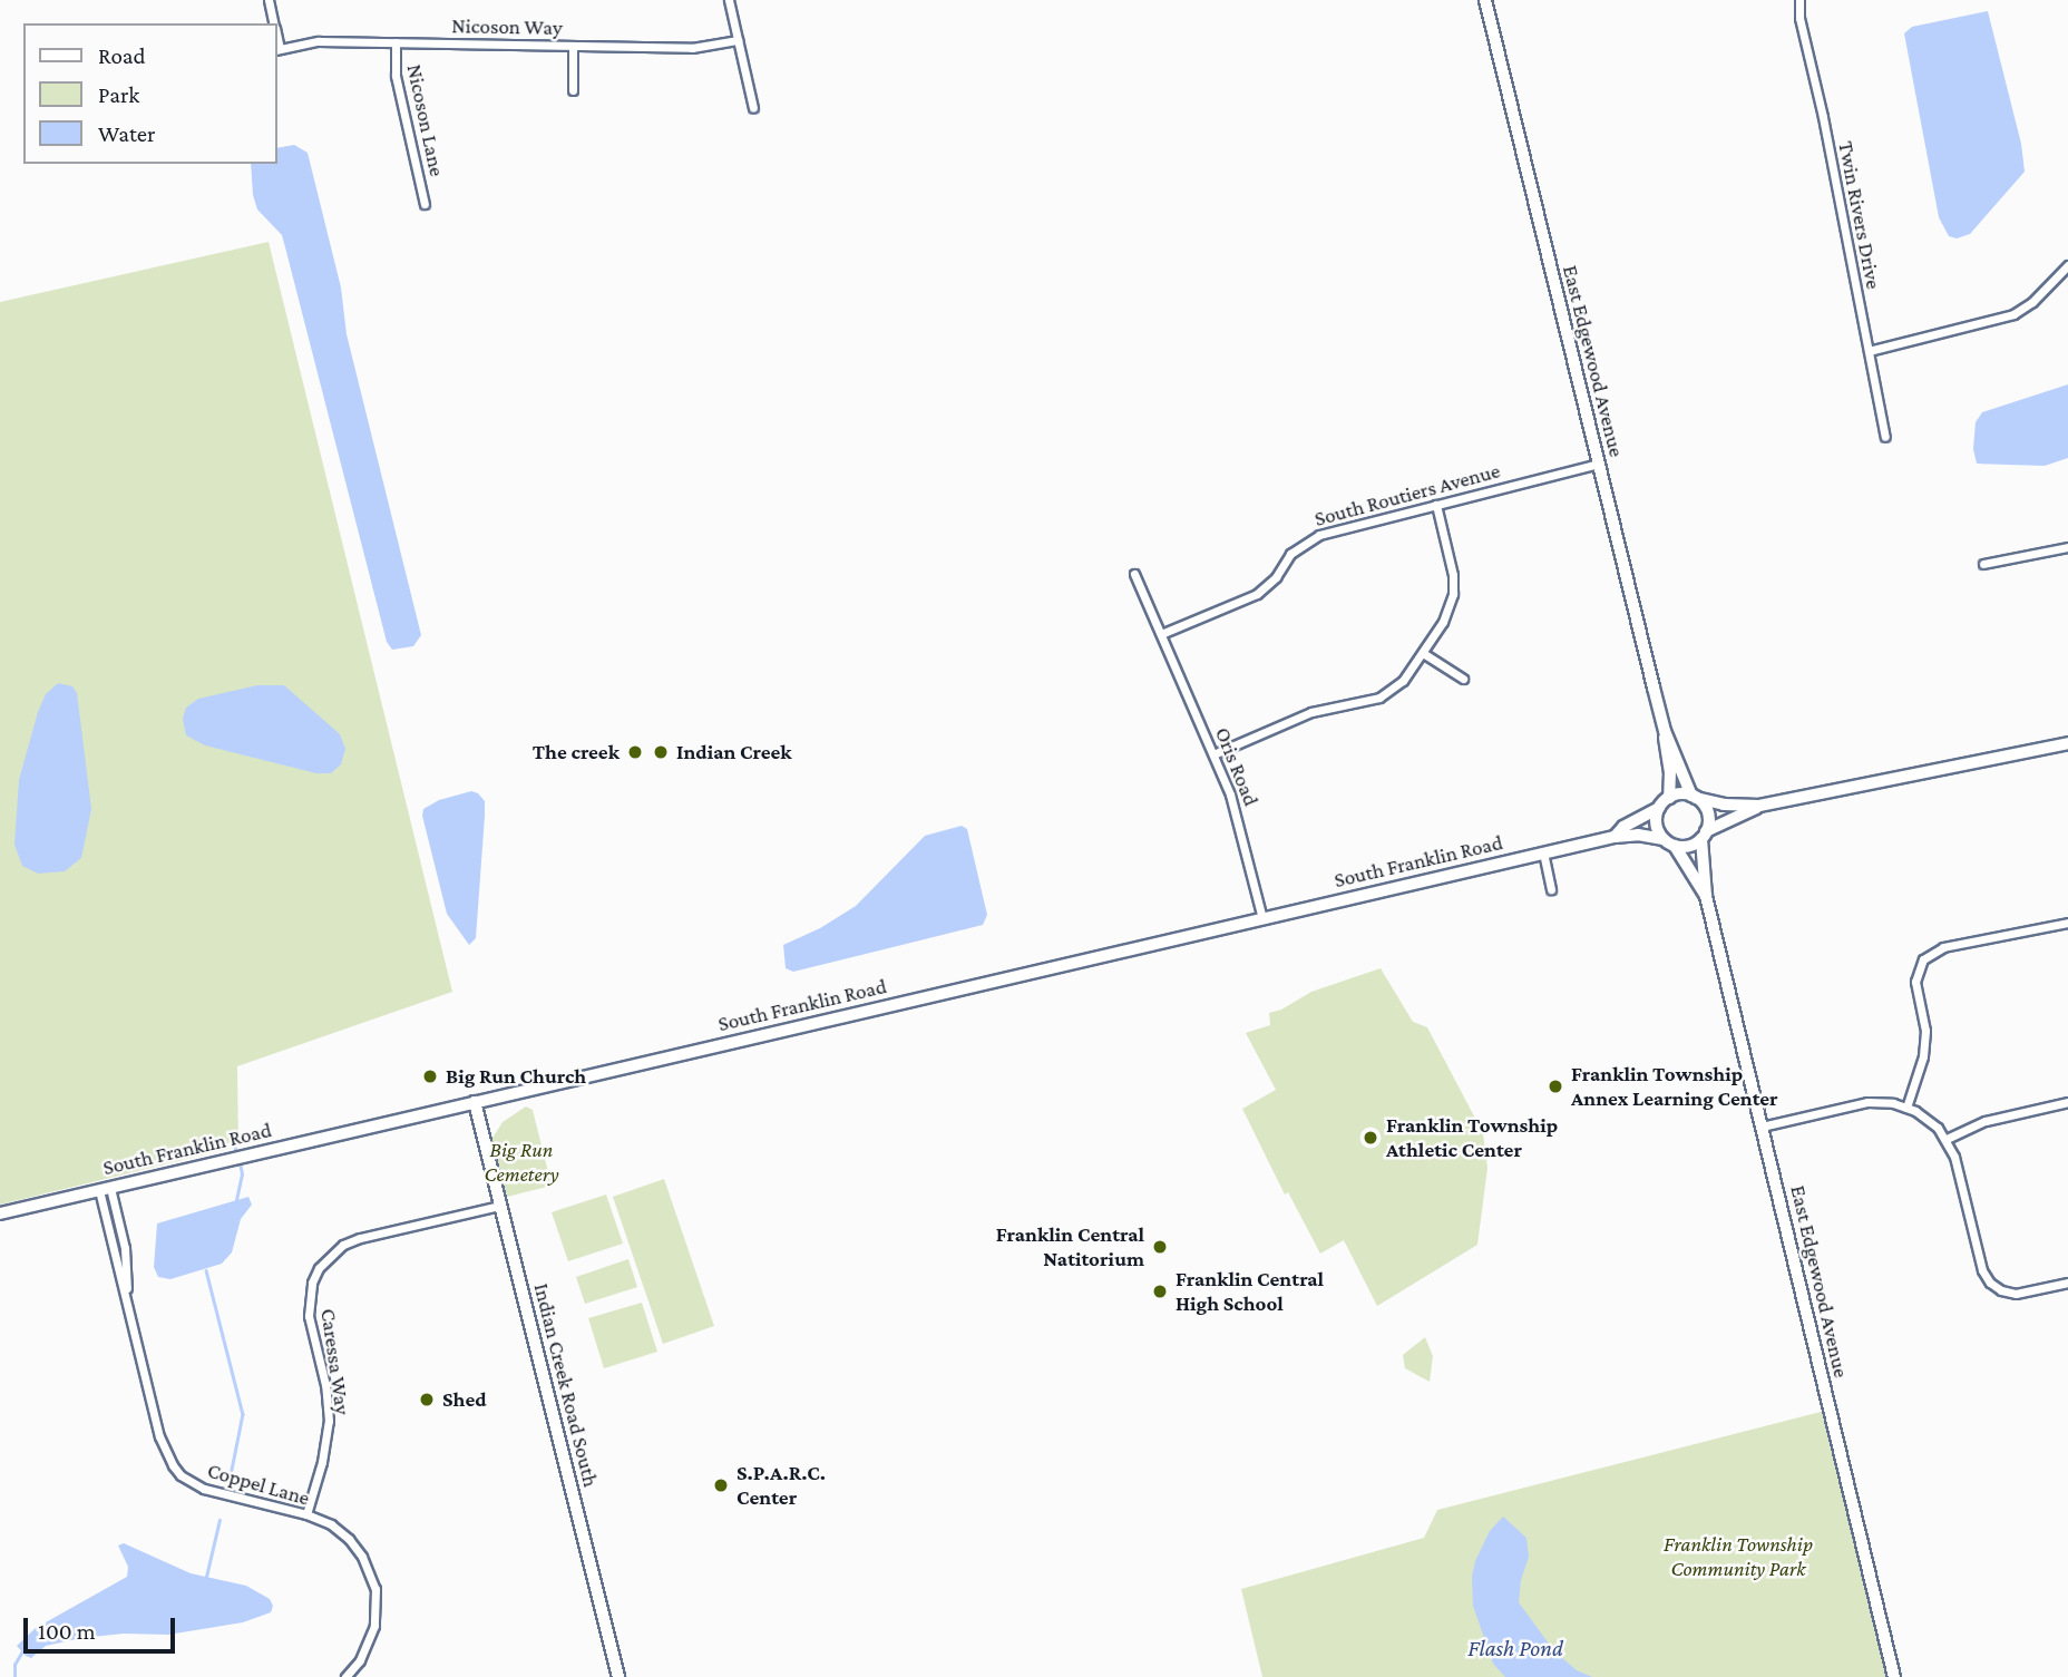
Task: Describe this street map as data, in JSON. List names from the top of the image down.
{
  "streets": {
    "main road": ["East Edgewood Avenue", "South Franklin Road"],
    "street": [
      "Nicoson Way",
      "Nicoson Lane",
      "Twin Rivers Drive",
      "South Routiers Avenue",
      "Oris Road",
      "Caressa Way",
      "Indian Creek Road South",
      "Coppel Lane"
    ]
  },
  "crossings": [
    ["Nicoson Way", "Nicoson Lane"],
    ["East Edgewood Avenue", "South Routiers Avenue"],
    ["South Routiers Avenue", "Oris Road"],
    ["Oris Road", "South Franklin Road"],
    ["South Franklin Road", "Indian Creek Road South"],
    ["South Franklin Road", "Coppel Lane"],
    ["Caressa Way", "Indian Creek Road South"],
    ["Caressa Way", "Coppel Lane"]
  ],
  "water": ["Flash Pond"],
  "parks": ["Big Run Cemetery", "Franklin Township Community Park"],
  "places": [
    "The creek",
    "Indian Creek",
    "Big Run Church",
    "Franklin Township Annex Learning Center",
    "Franklin Township Athletic Center",
    "Franklin Central Natitorium",
    "Franklin Central High School",
    "Shed",
    "S.P.A.R.C. Center"
  ],
  "legend": ["Road", "Park", "Water"],
  "scale_bar": "100 m"
}
